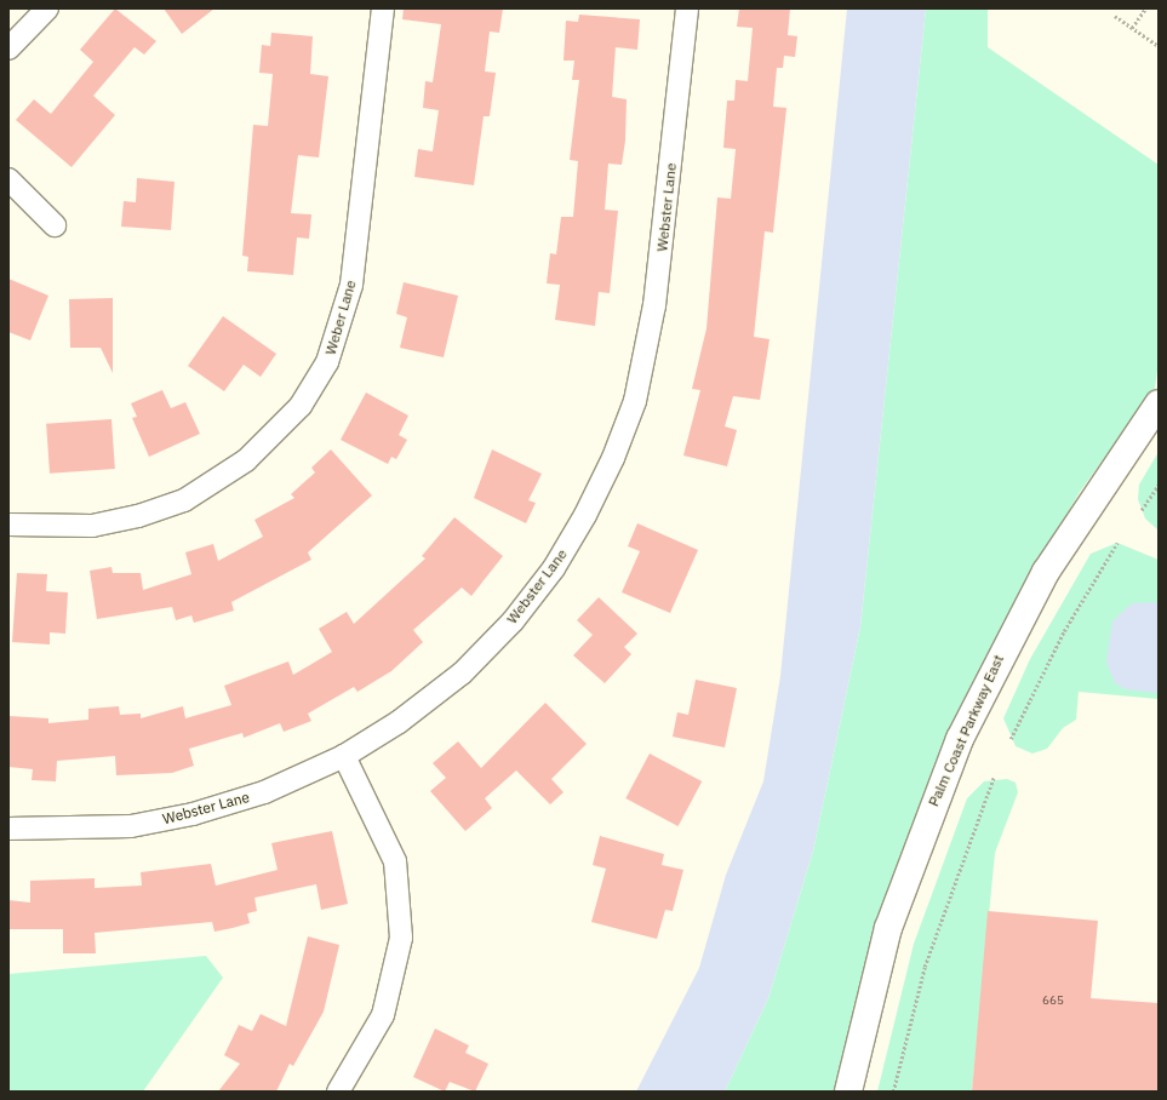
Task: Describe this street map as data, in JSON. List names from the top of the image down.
{
  "streets": {
    "main road": ["Palm Coast Parkway East"],
    "street": ["Webster Lane", "Weber Lane"]
  },
  "house_numbers": ["665"]
}
